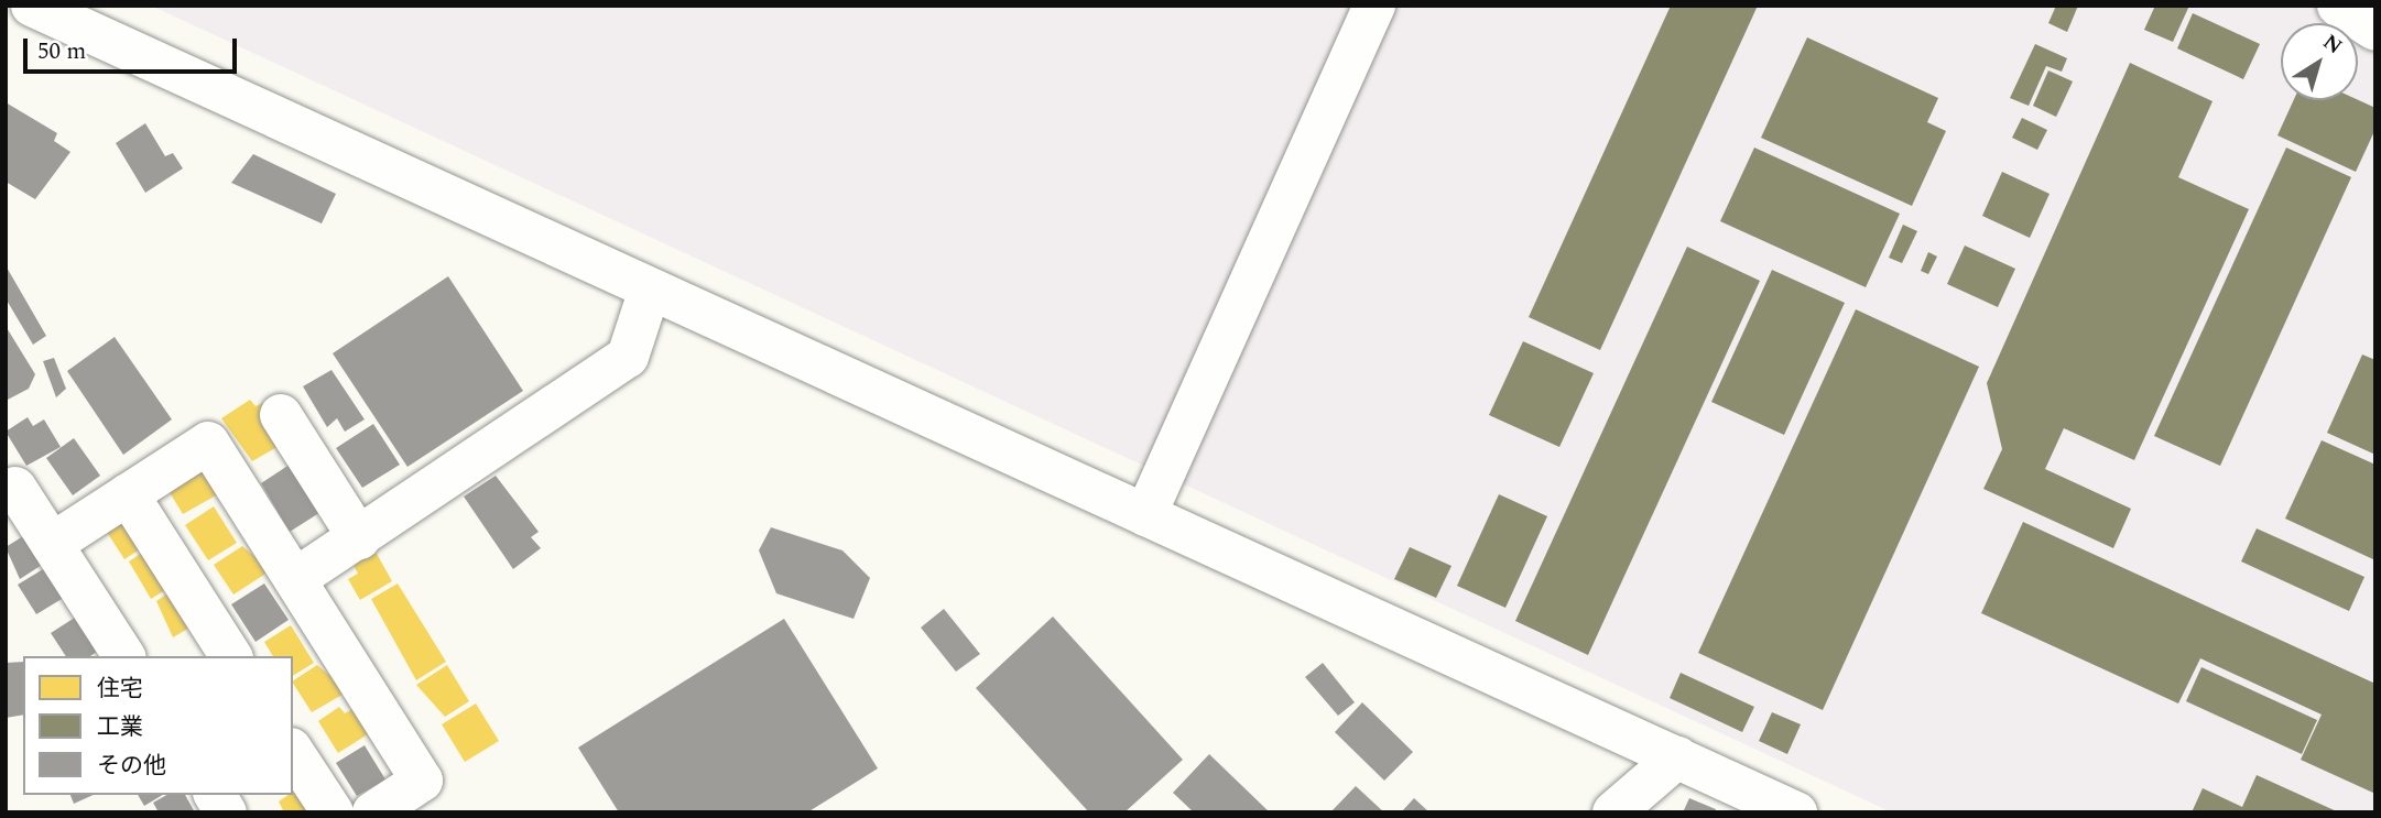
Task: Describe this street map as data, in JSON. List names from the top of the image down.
{
  "legend": ["住宅", "工業", "その他"],
  "scale_bar": "50 m",
  "north": "top right"
}
